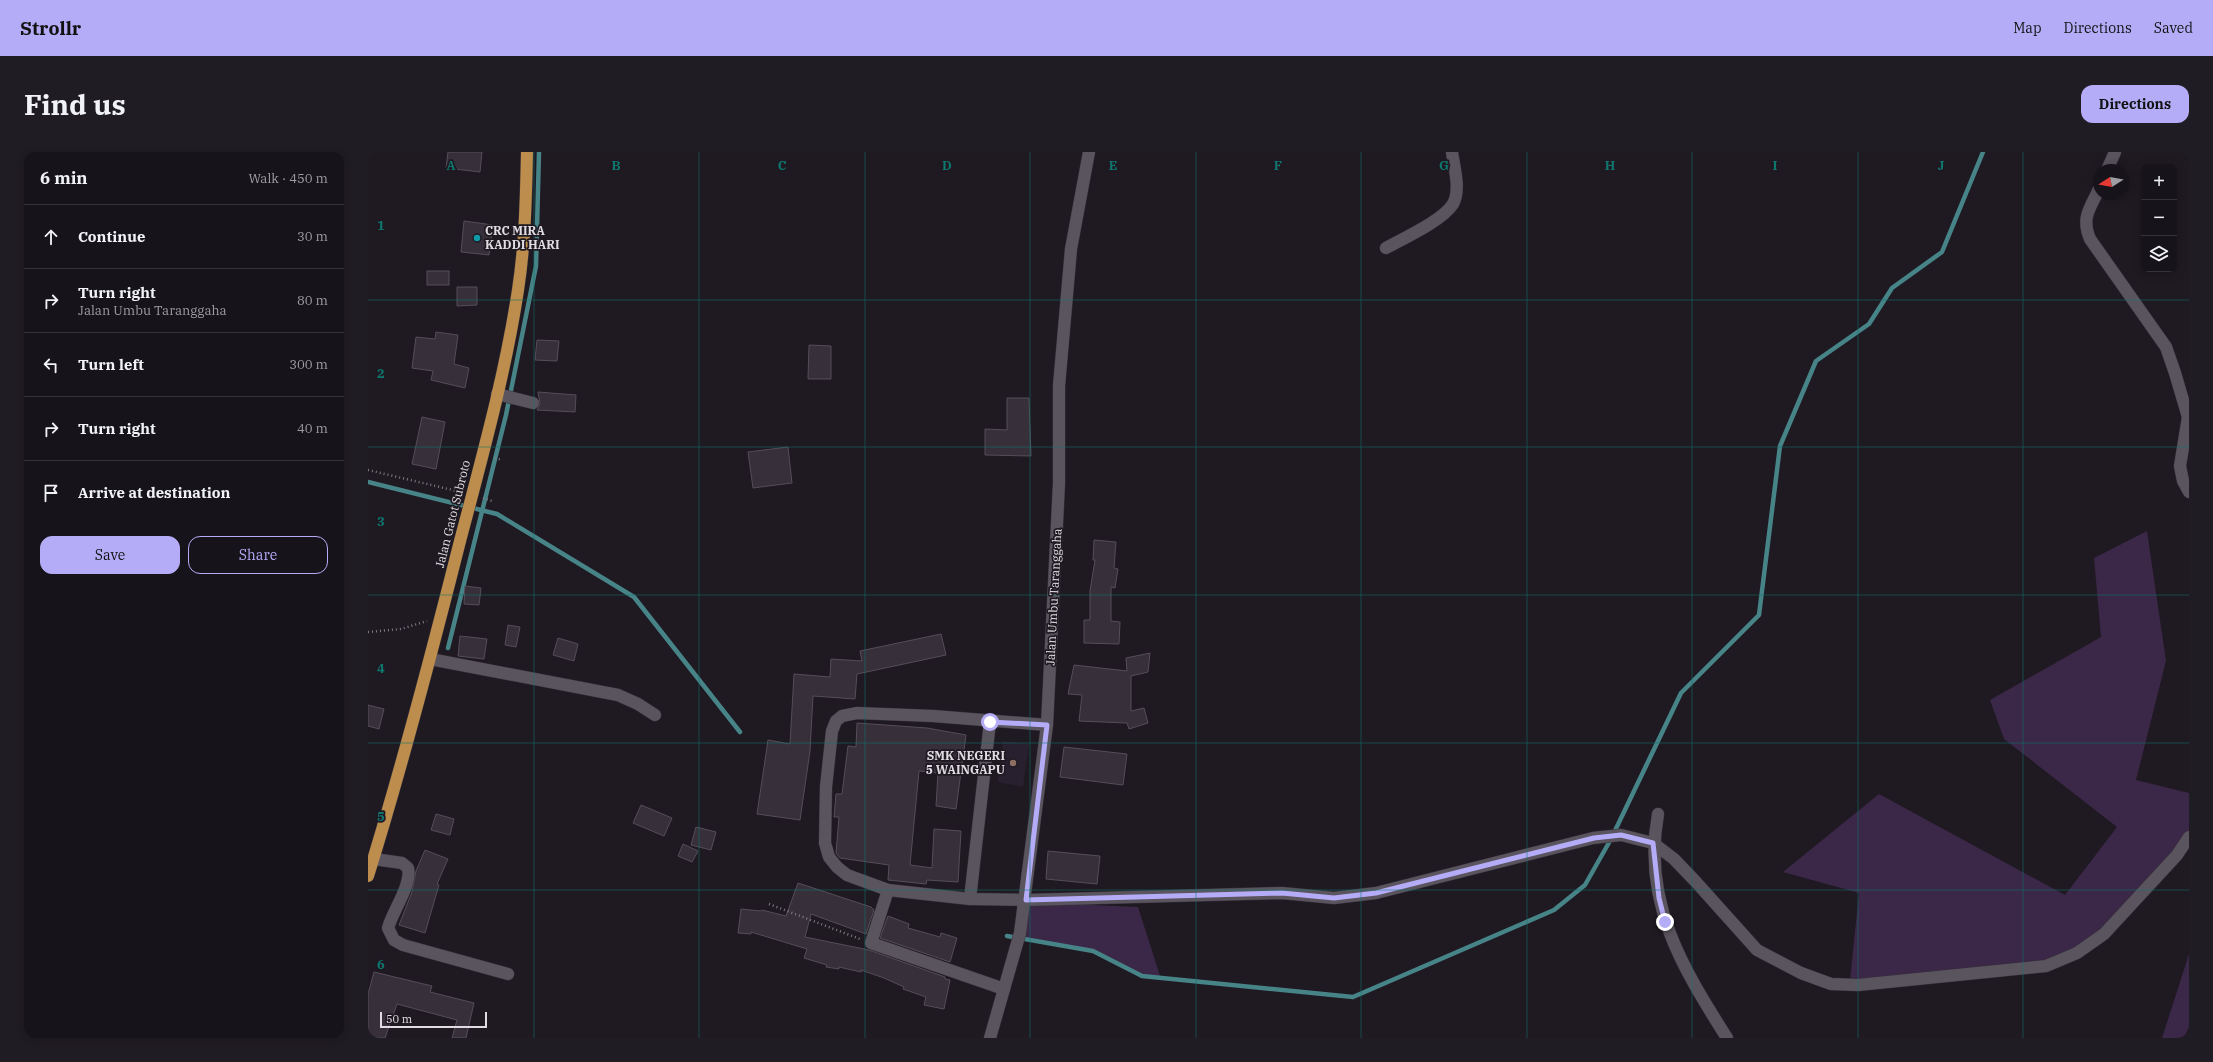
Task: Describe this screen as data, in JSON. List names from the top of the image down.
{
  "streets": {
    "highway": ["Jalan Gatot Subroto"],
    "street": ["Jalan Umbu Taranggaha"]
  },
  "places": ["CRC MIRA KADDI HARI", "SMK NEGERI 5 WAINGAPU"],
  "scale_bar": "50 m",
  "north": "left",
  "page": {
    "header": "Strollr",
    "nav": ["Map", "Directions", "Saved"],
    "buttons": [
      "Directions",
      ["Save", "Share"]
    ],
    "title": "Find us",
    "heading": ["6 min", "Walk · 450 m"],
    "map_buttons": ["+", "−"],
    "list": [
      ["Continue", "30 m"],
      ["Turn right", "Jalan Umbu Taranggaha", "80 m"],
      ["Turn left", "300 m"],
      ["Turn right", "40 m"],
      "Arrive at destination"
    ],
    "scale": "50 m"
  },
  "grid": {
    "columns": [
      "A",
      "B",
      "C",
      "D",
      "E",
      "F",
      "G",
      "H",
      "I",
      "J"
    ],
    "rows": [
      "1",
      "2",
      "3",
      "4",
      "5",
      "6"
    ]
  }
}
